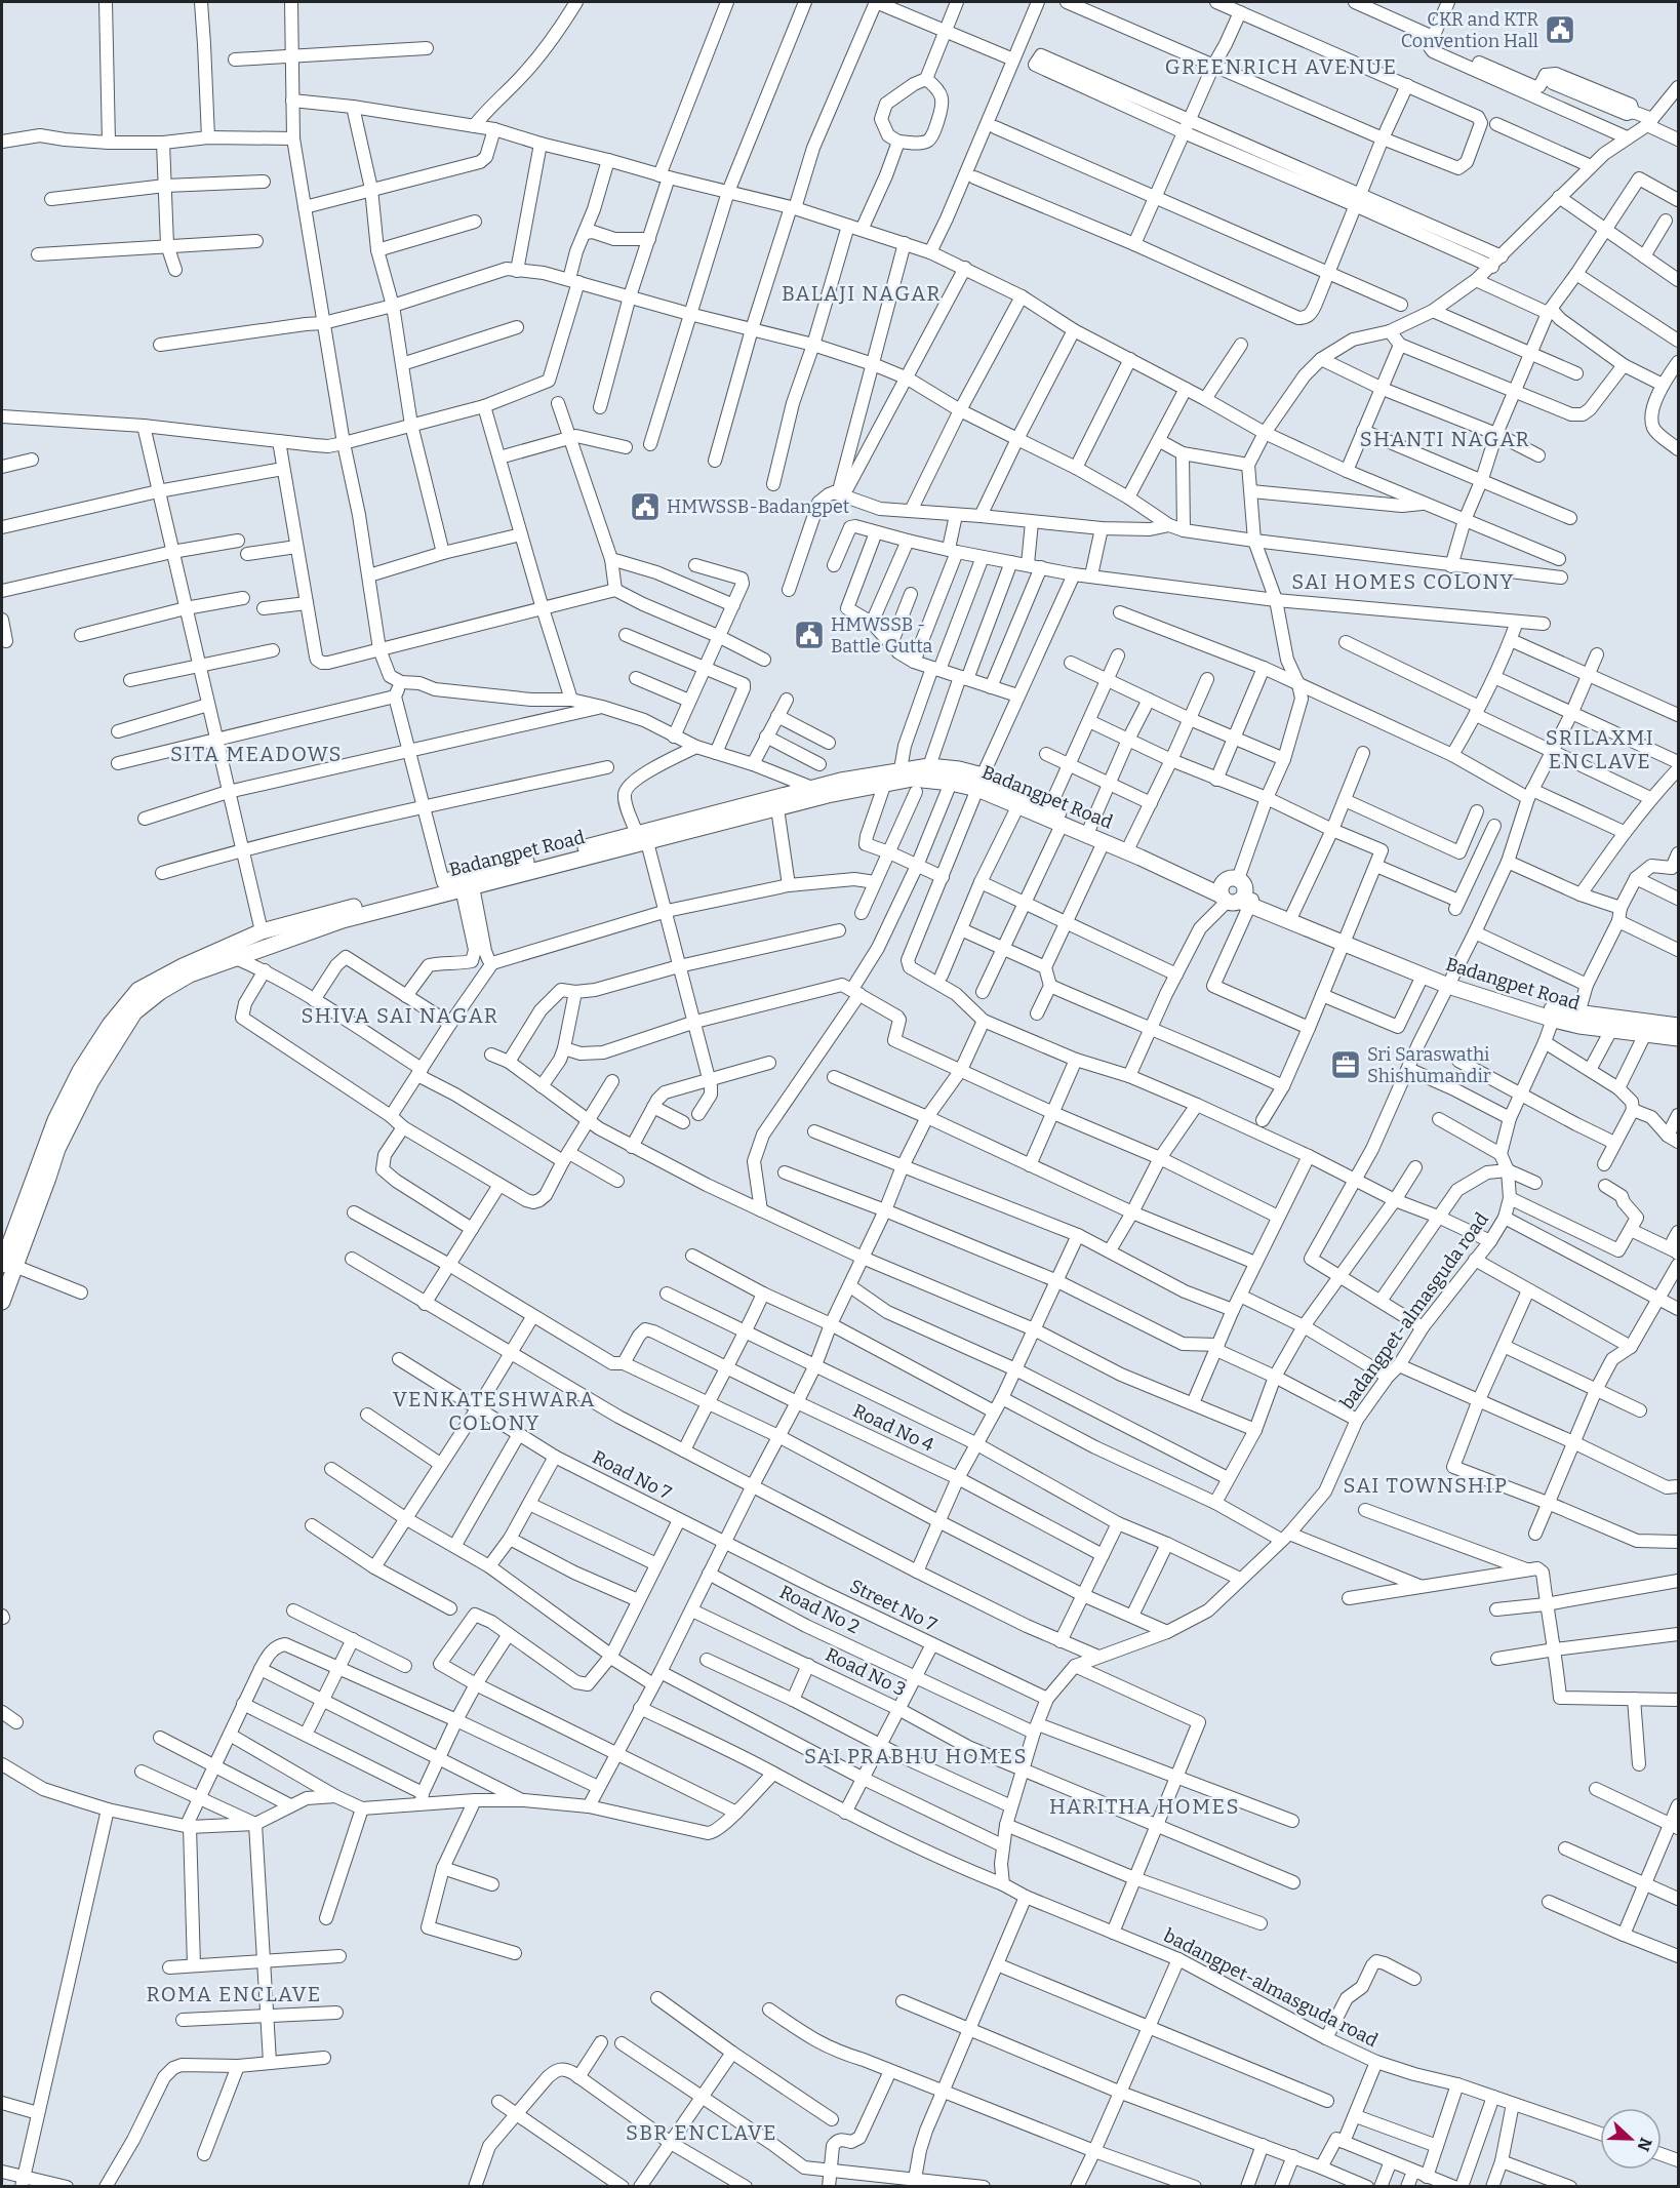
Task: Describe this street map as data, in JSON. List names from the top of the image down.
{
  "streets": {
    "main road": ["Badangpet Road"],
    "street": [
      "badangpet-almasguda road",
      "Road No 4",
      "Road No 7",
      "Street No 7",
      "Road No 2",
      "Road No 3"
    ]
  },
  "crossings": [
    ["Road No 7", "Street No 7"]
  ],
  "districts": [
    "GREENRICH AVENUE",
    "BALAJI NAGAR",
    "SHANTI NAGAR",
    "SAI HOMES COLONY",
    "SRILAXMI ENCLAVE",
    "SITA MEADOWS",
    "SHIVA SAI NAGAR",
    "VENKATESHWARA COLONY",
    "SAI TOWNSHIP",
    "SAI PRABHU HOMES",
    "HARITHA HOMES",
    "ROMA ENCLAVE",
    "SBR ENCLAVE"
  ],
  "places": {
    "public building": ["CKR and KTR Convention Hall", "HMWSSB-Badangpet", "HMWSSB - Battle Gutta"],
    "office": ["Sri Saraswathi Shishumandir"]
  },
  "north": "right"
}
